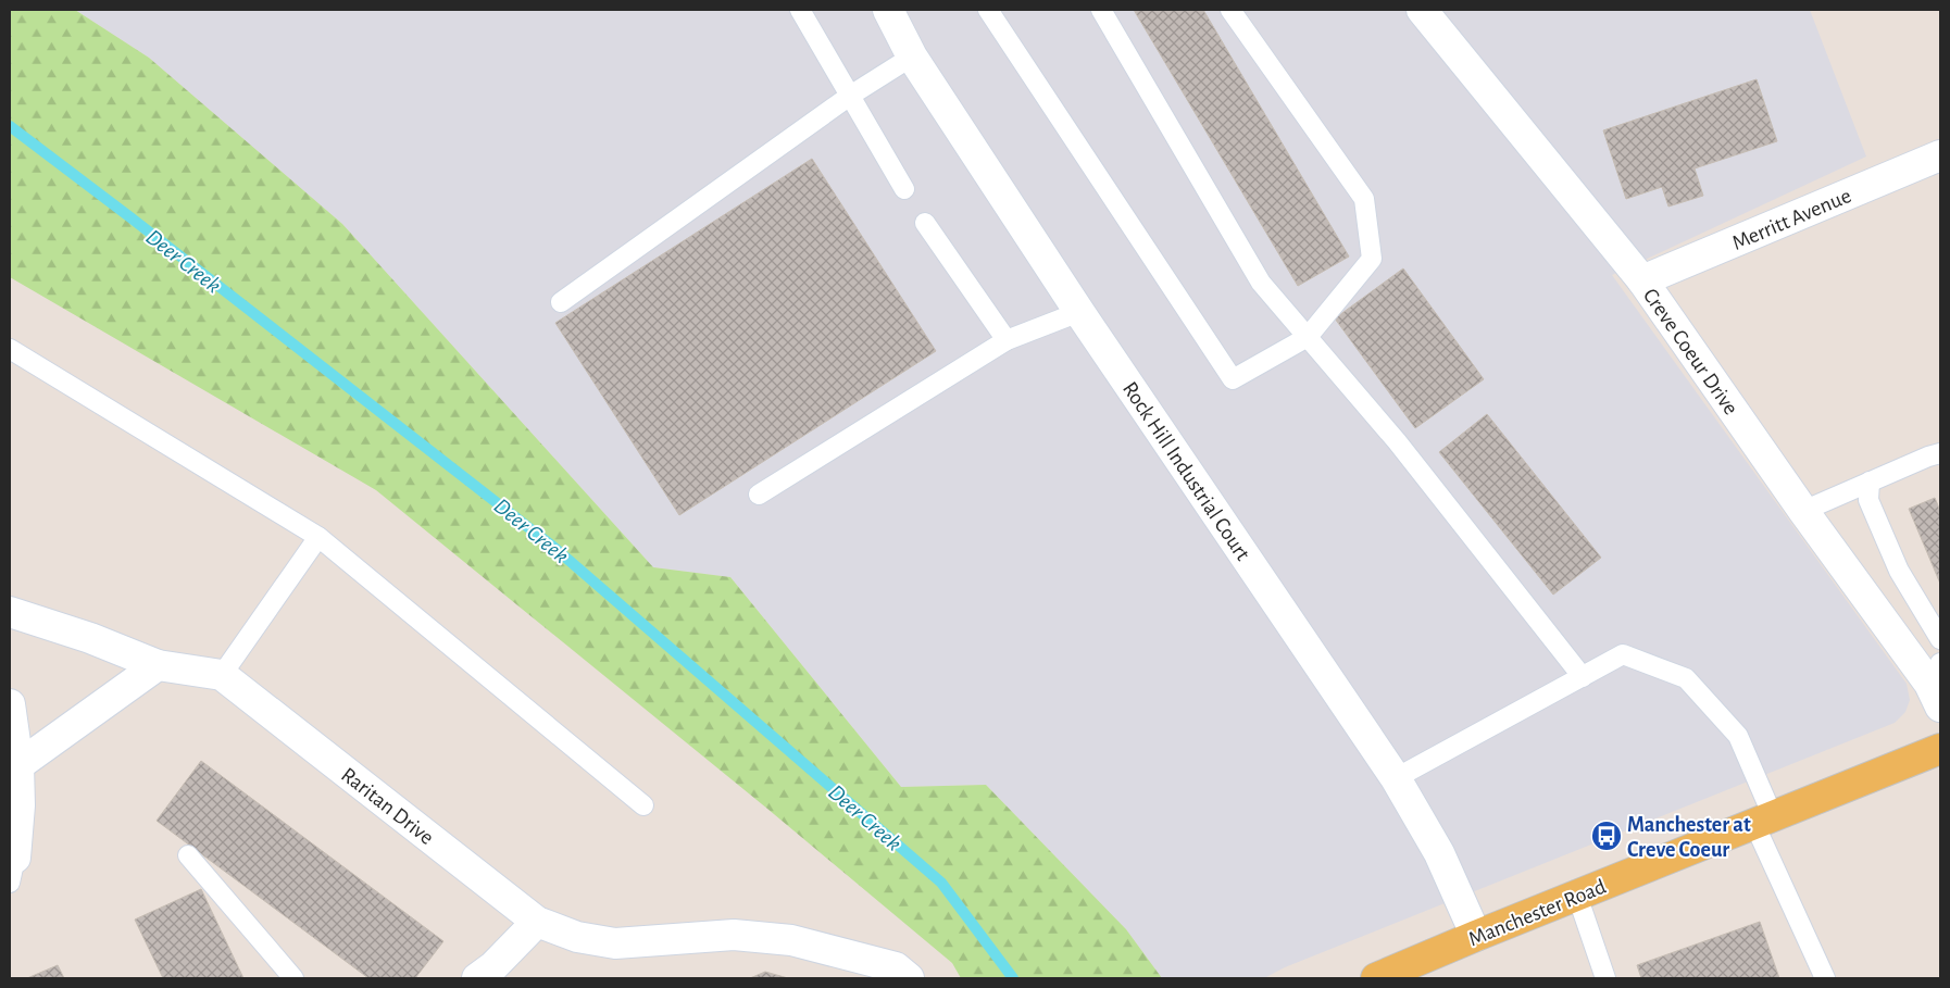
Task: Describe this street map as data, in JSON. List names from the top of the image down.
{
  "streets": {
    "main road": ["Manchester Road"],
    "street": [
      "Merritt Avenue",
      "Creve Coeur Drive",
      "Rock Hill Industrial Court",
      "Raritan Drive"
    ]
  },
  "crossings": [
    ["Merritt Avenue", "Creve Coeur Drive"],
    ["Rock Hill Industrial Court", "Manchester Road"]
  ],
  "water": ["Deer Creek"],
  "places": {
    "bus stop": ["Manchester at Creve Coeur"]
  }
}
